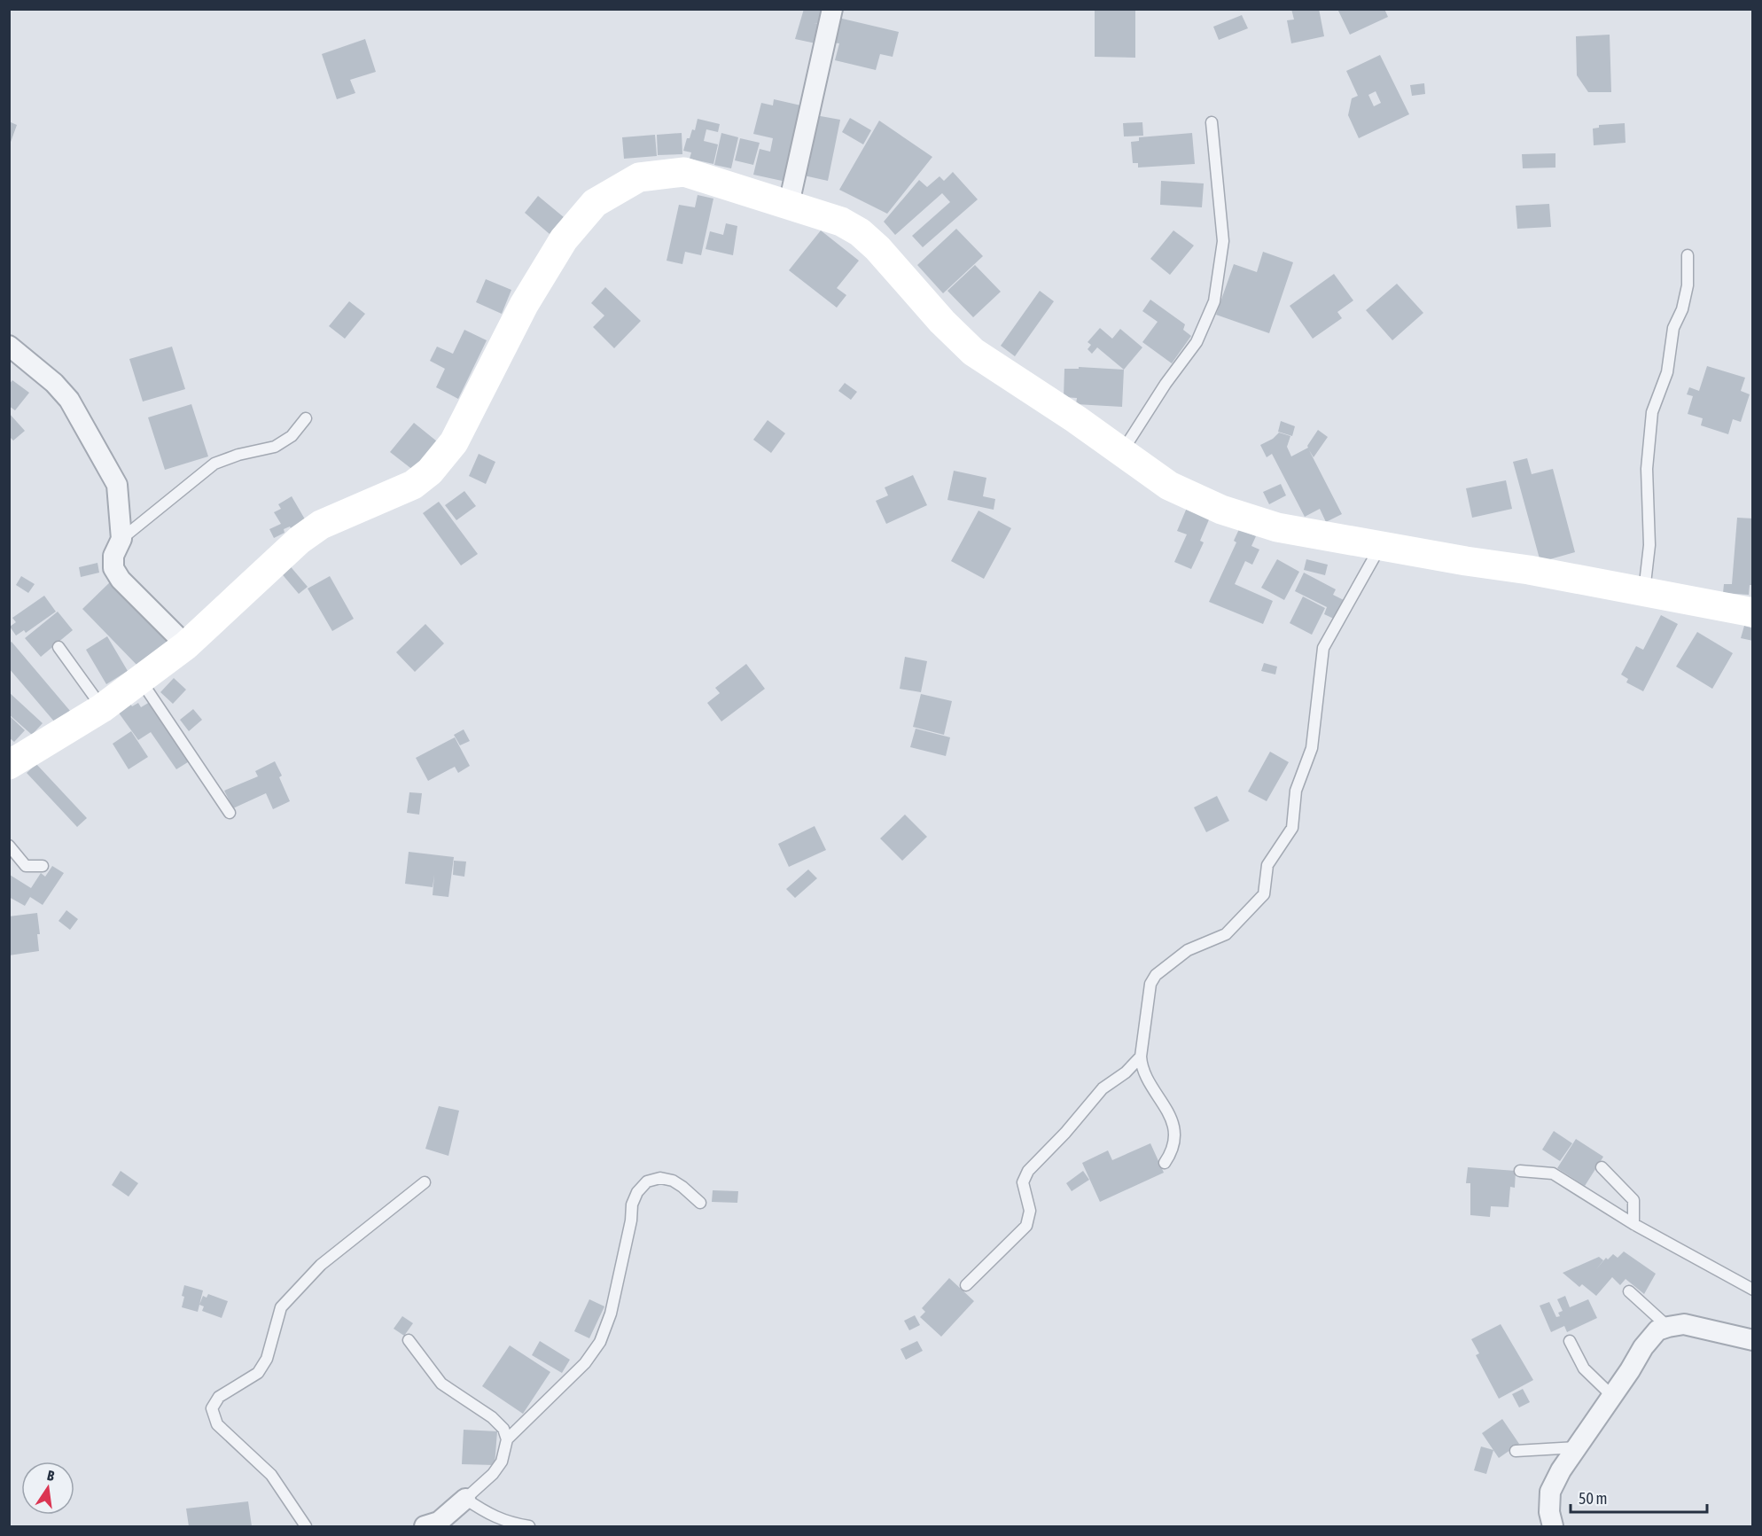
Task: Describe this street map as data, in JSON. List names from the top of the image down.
{
  "scale_bar": "50 m",
  "north": "top"
}
